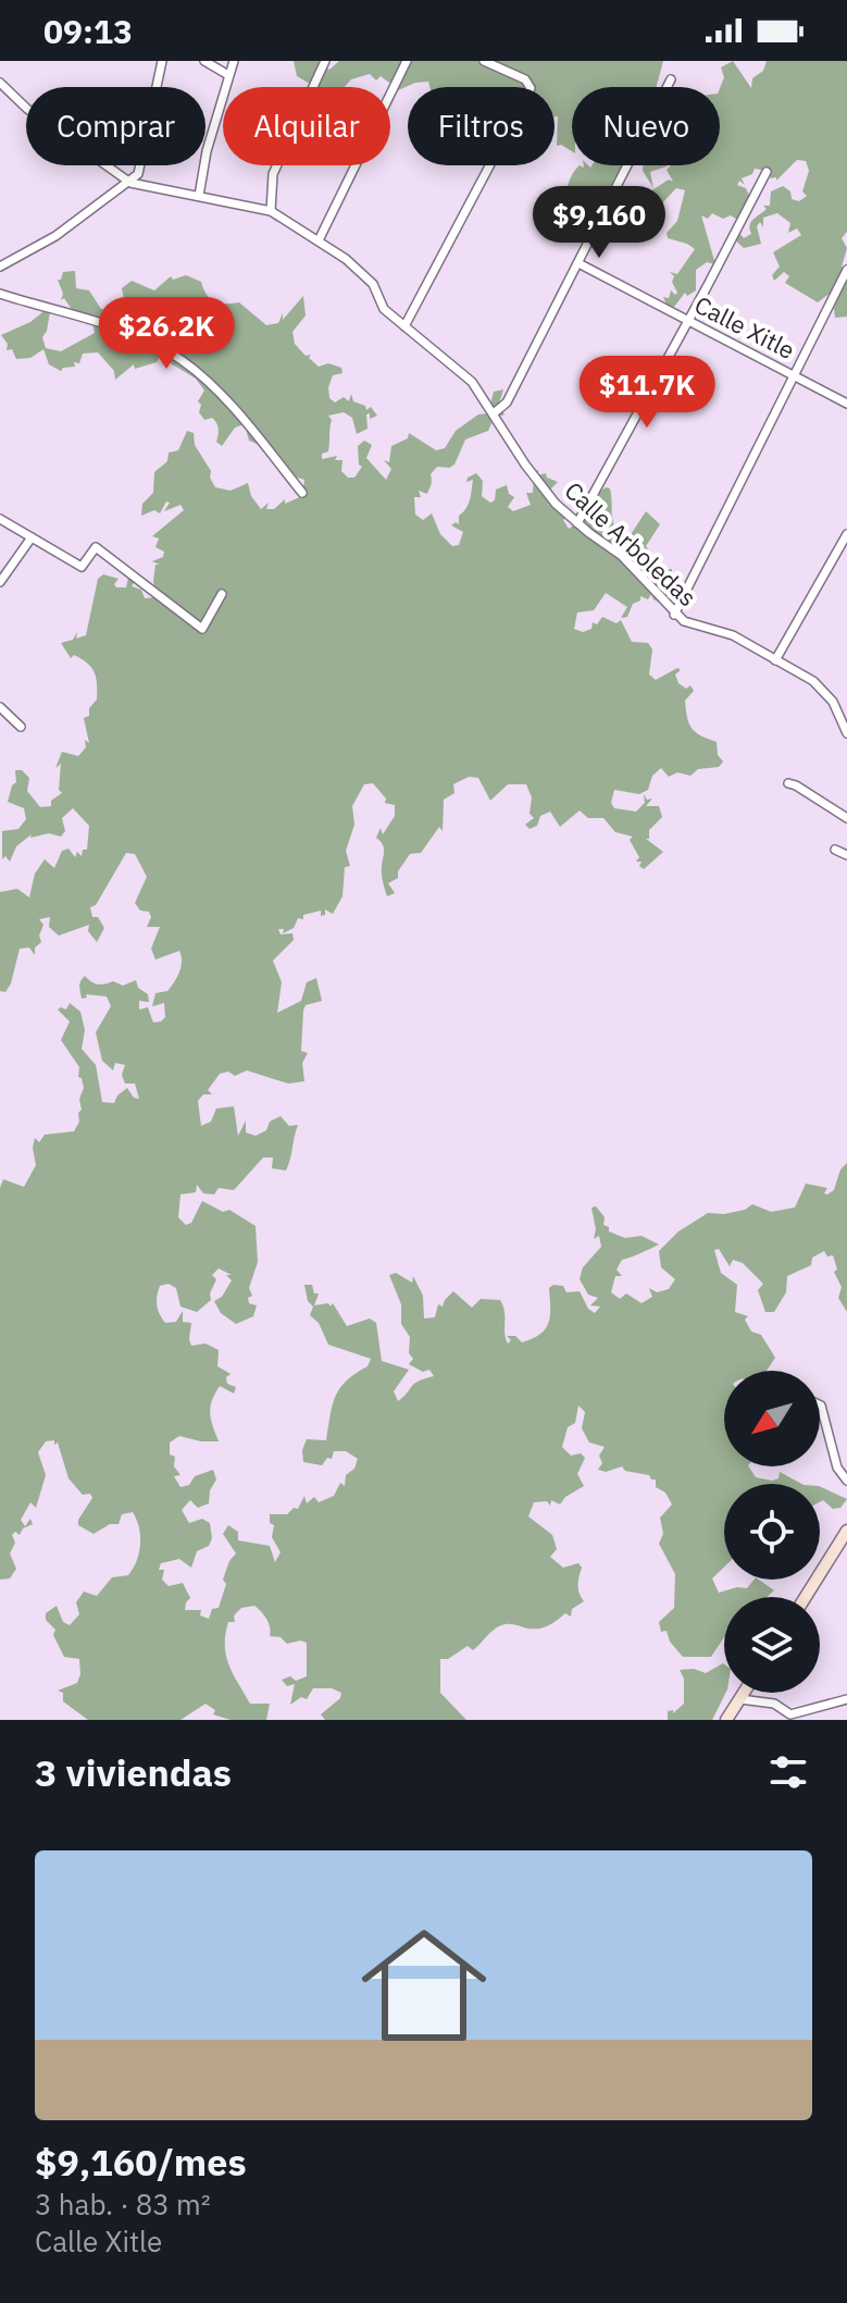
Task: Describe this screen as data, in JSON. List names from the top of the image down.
{
  "streets": {
    "street": ["Calle Xitle", "Calle Arboledas"]
  },
  "north": "bottom left",
  "page": {
    "status": "09:13",
    "chip": [
      "Comprar",
      "Alquilar",
      "Filtros",
      "Nuevo"
    ],
    "price": ["$9,160", "$26.2K", "$11.7K"],
    "heading": "3 viviendas",
    "list": [
      {
        "name": "$9,160/mes",
        "note": "3 hab. · 83 m² · Calle Xitle"
      }
    ]
  }
}
